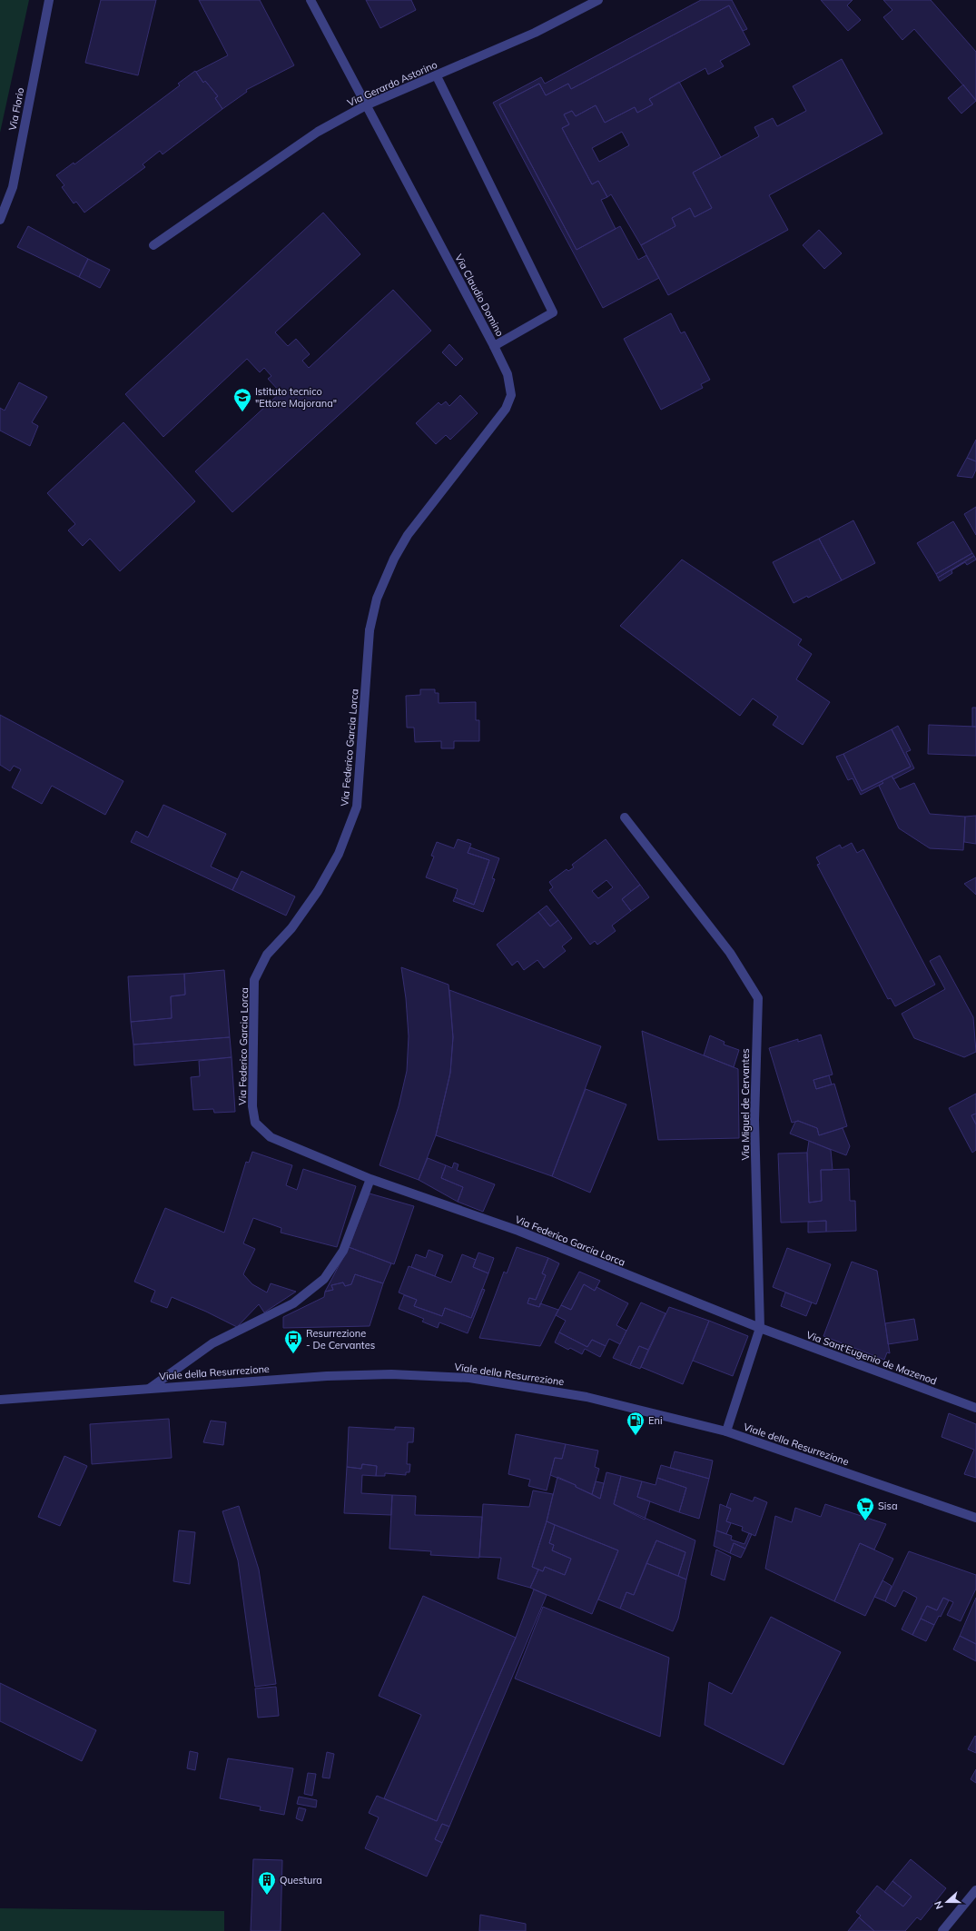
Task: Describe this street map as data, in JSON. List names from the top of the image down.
{
  "streets": {
    "street": [
      "Via Gerardo Astorino",
      "Via Florio",
      "Via Claudio Domino",
      "Via Federico Garcia Lorca",
      "Via Miguel de Cervantes",
      "Via Sant'Eugenio de Mazenod",
      "Viale della Resurrezione"
    ]
  },
  "crossings": [
    ["Via Gerardo Astorino", "Via Claudio Domino"],
    ["Via Claudio Domino", "Via Federico Garcia Lorca"],
    ["Via Federico Garcia Lorca", "Via Miguel de Cervantes"],
    ["Via Federico Garcia Lorca", "Via Sant'Eugenio de Mazenod"],
    ["Via Miguel de Cervantes", "Via Sant'Eugenio de Mazenod"],
    ["Via Miguel de Cervantes", "Viale della Resurrezione"]
  ],
  "places": {
    "school or university": ["Istituto tecnico \"Ettore Majorana\""],
    "bus stop": ["Resurrezione - De Cervantes"],
    "fuel station": ["Eni"],
    "supermarket": ["Sisa"],
    "building": ["Questura"]
  },
  "north": "left"
}
